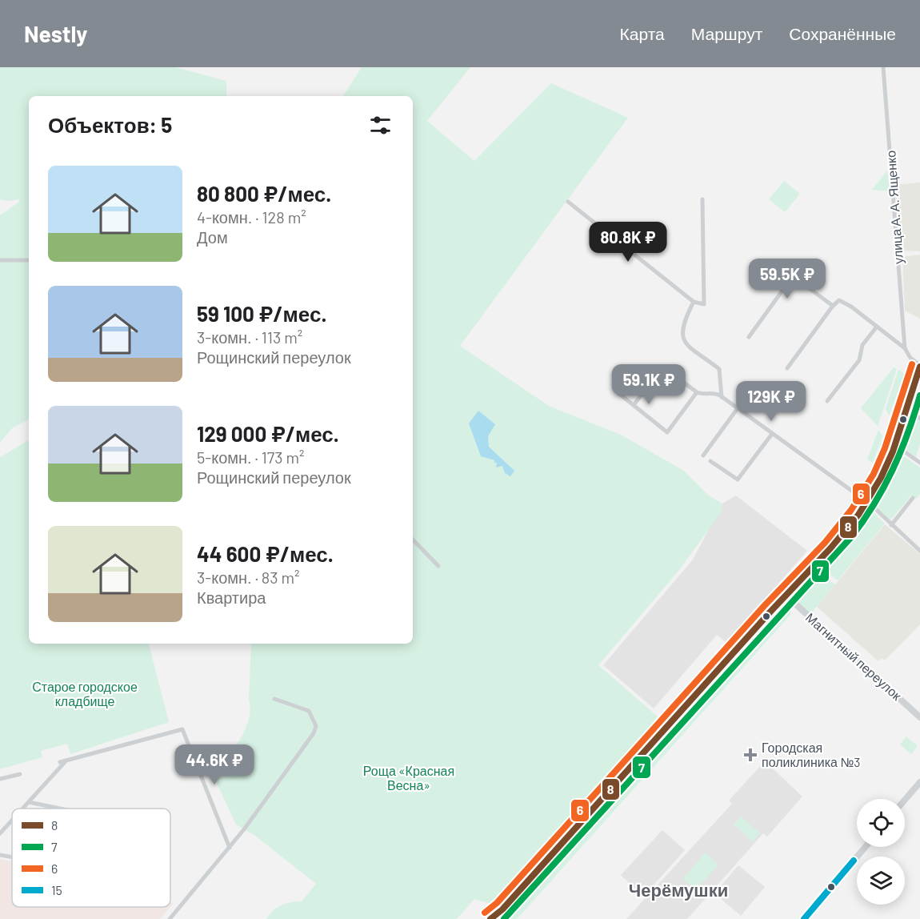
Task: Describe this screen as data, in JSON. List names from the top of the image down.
{
  "streets": {
    "main road": ["Магнитный переулок"],
    "street": ["улица А. А. Ященко"]
  },
  "districts": ["Черёмушки"],
  "parks": ["Старое городское кладбище", "Роща «Красная Весна»"],
  "places": {
    "health": ["Городская поликлиника №3"]
  },
  "lines": [
    "transit line 6",
    "transit line 8",
    "transit line 7",
    "transit line 15"
  ],
  "legend": [
    "8",
    "7",
    "6",
    "15"
  ],
  "page": {
    "header": "Nestly",
    "nav": ["Карта", "Маршрут", "Сохранённые"],
    "heading": "Объектов: 5",
    "list": [
      {
        "name": "80 800 ₽/мес.",
        "note": "4-комн. · 128 m² · Дом"
      },
      {
        "name": "59 100 ₽/мес.",
        "note": "3-комн. · 113 m² · Рощинский переулок"
      },
      {
        "name": "129 000 ₽/мес.",
        "note": "5-комн. · 173 m² · Рощинский переулок"
      },
      {
        "name": "44 600 ₽/мес.",
        "note": "3-комн. · 83 m² · Квартира"
      }
    ],
    "price": [
      "80.8K ₽",
      "59.5K ₽",
      "59.1K ₽",
      "129K ₽",
      "44.6K ₽"
    ]
  }
}
